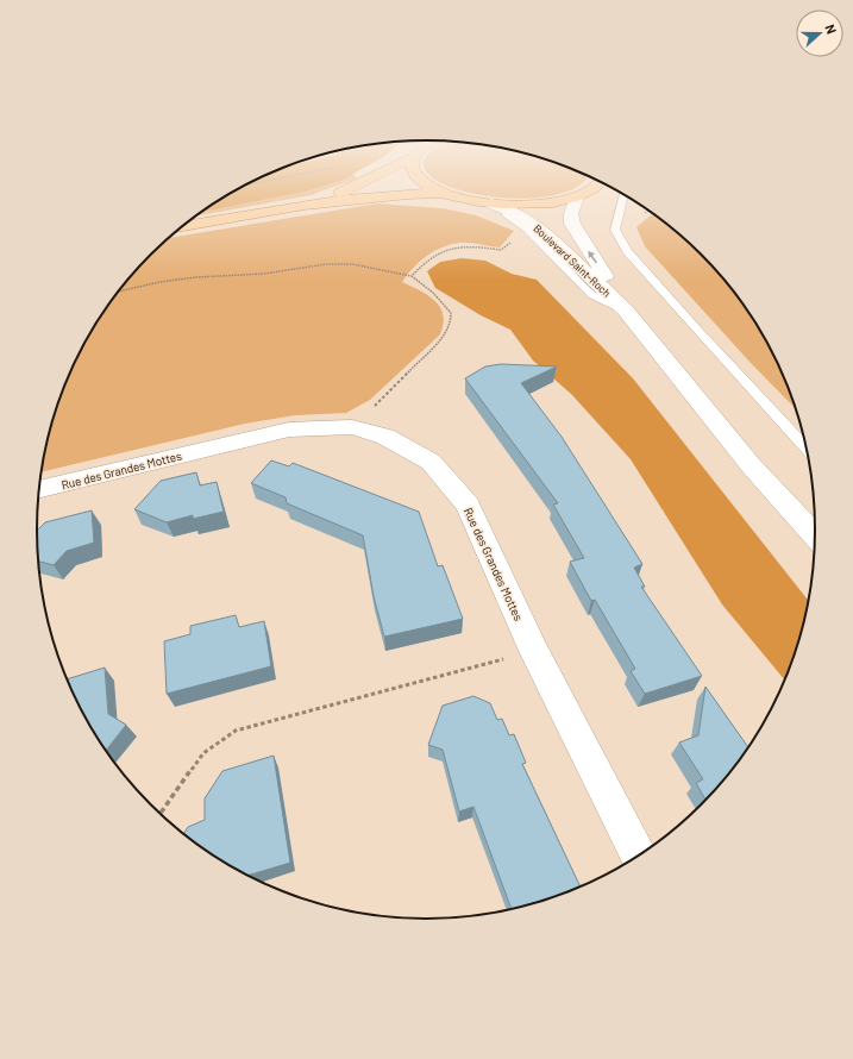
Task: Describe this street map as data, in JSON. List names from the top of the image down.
{
  "streets": {
    "main road": ["Boulevard Saint-Roch", "Rue des Grandes Mottes"]
  },
  "north": "right"
}
